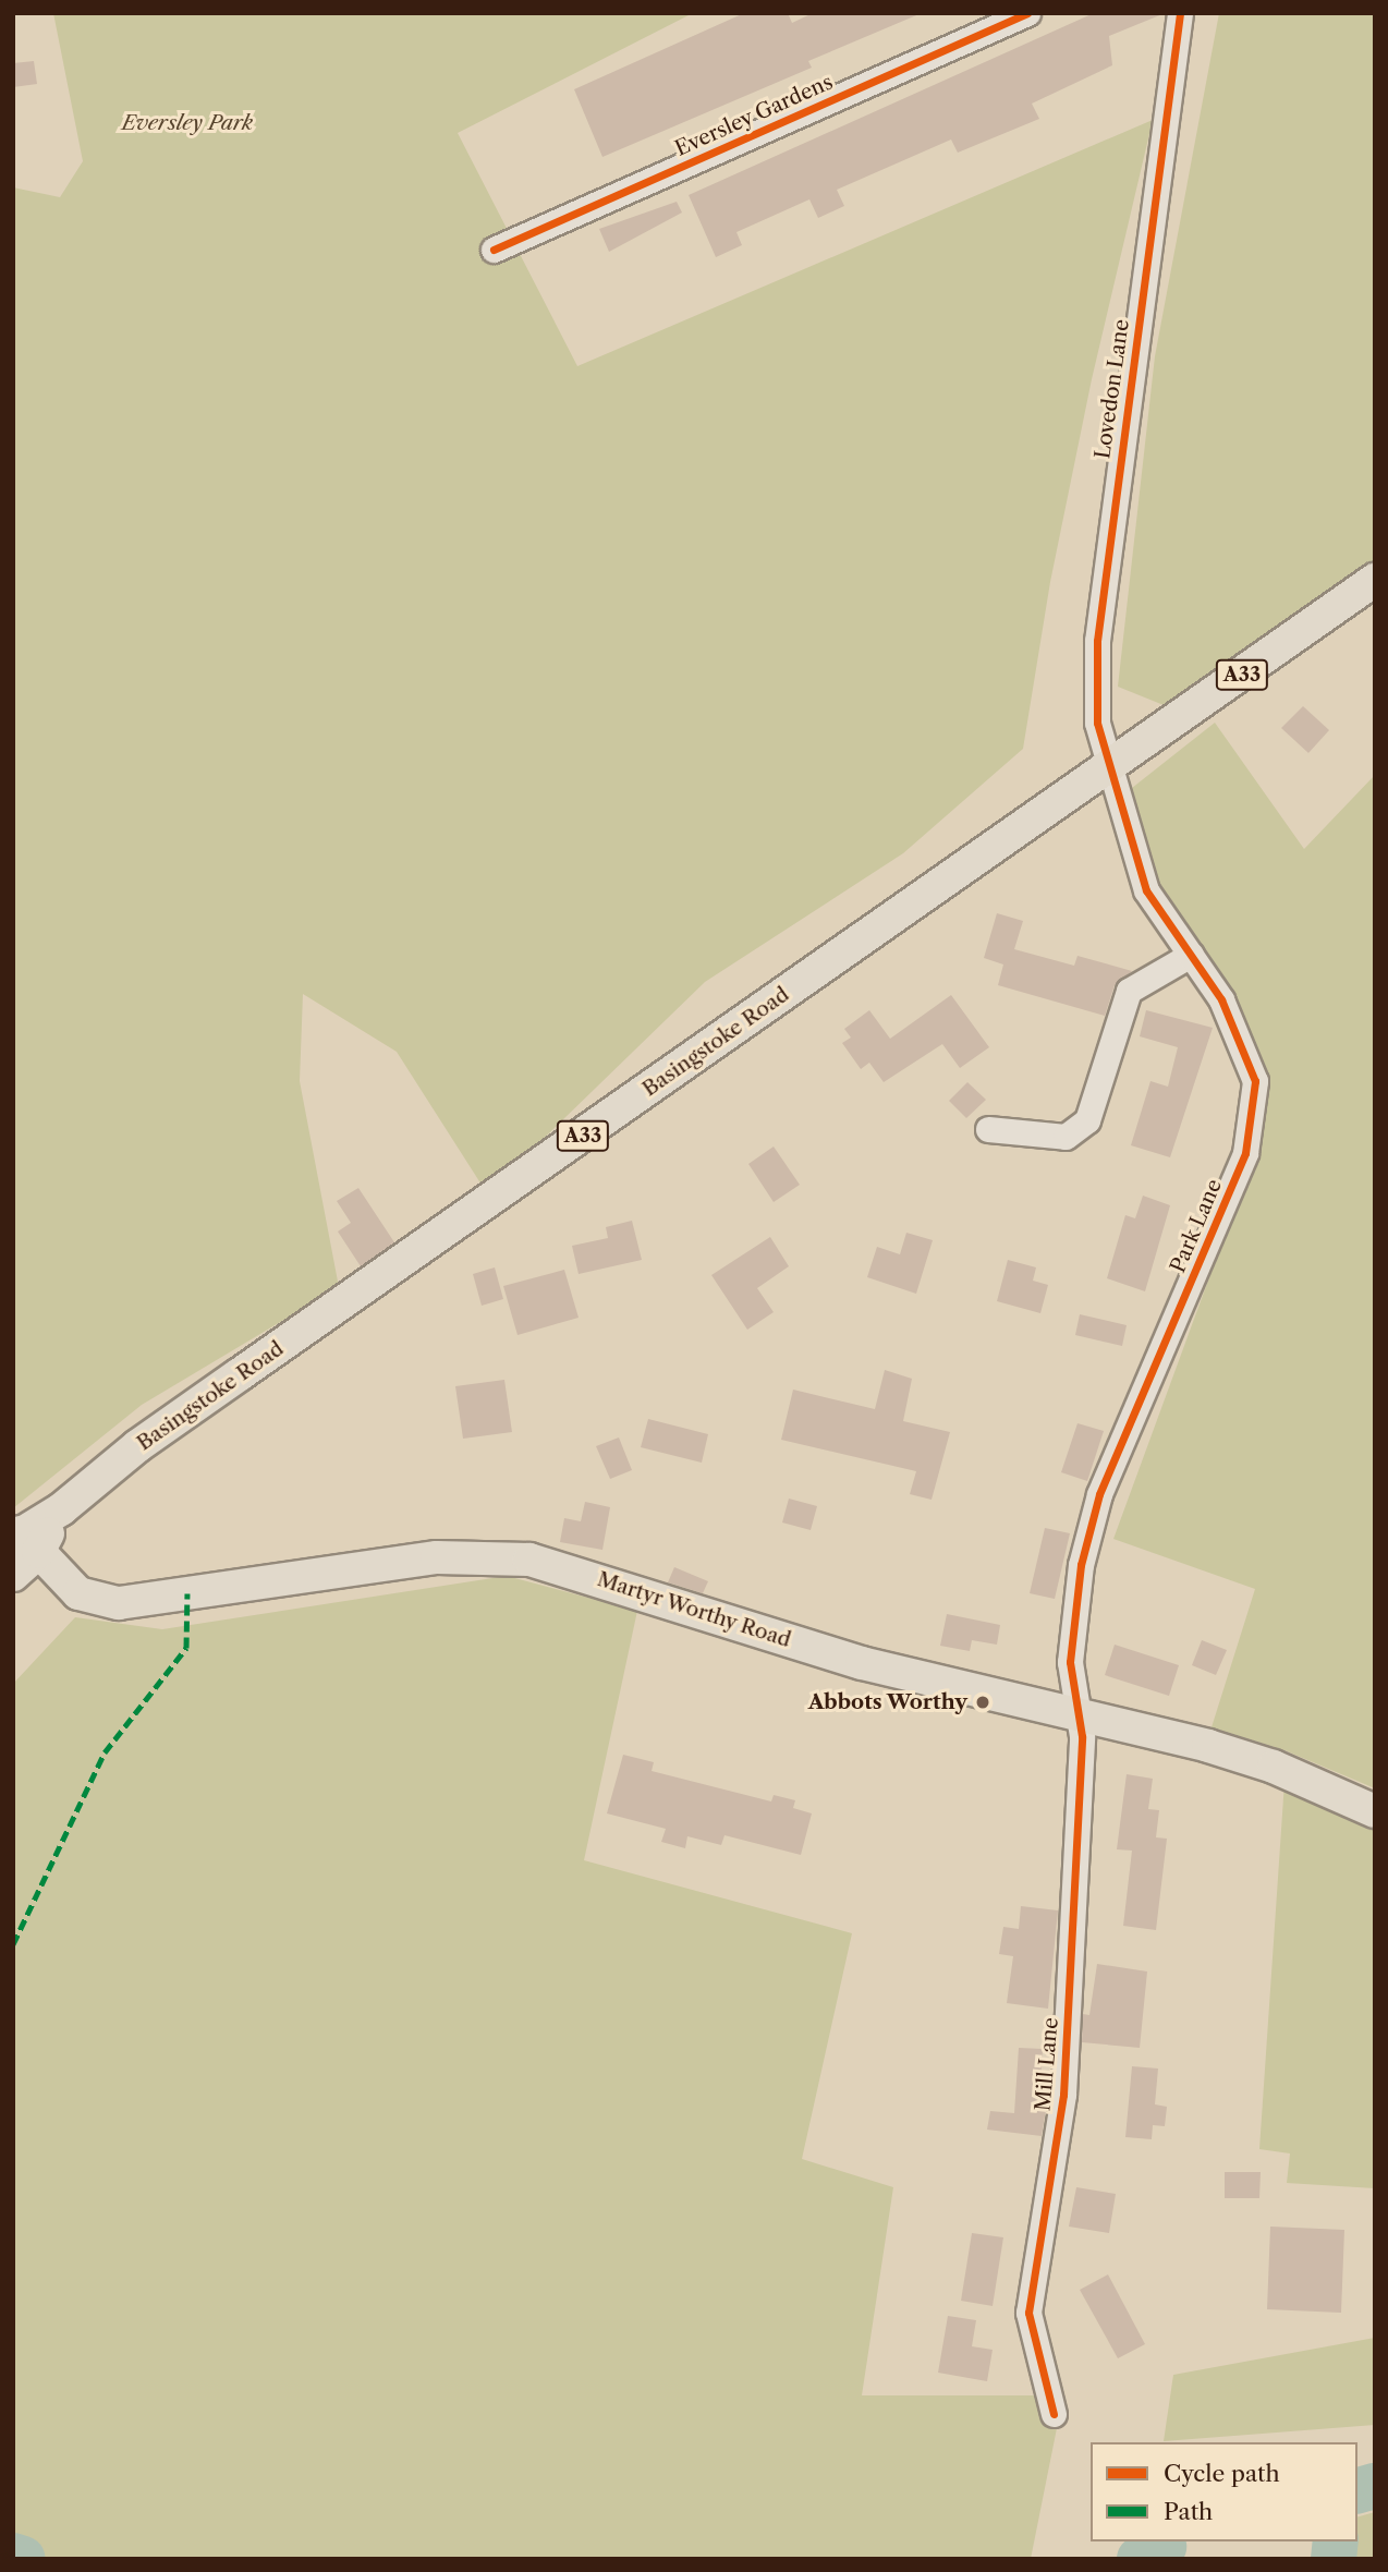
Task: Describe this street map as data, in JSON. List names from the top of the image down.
{
  "streets": {
    "main road": ["A33", "Basingstoke Road", "Martyr Worthy Road"],
    "street": [
      "Eversley Gardens",
      "Lovedon Lane",
      "Park Lane",
      "Mill Lane"
    ]
  },
  "crossings": [
    ["Lovedon Lane", "Basingstoke Road"],
    ["Lovedon Lane", "Park Lane"],
    ["Basingstoke Road", "Park Lane"],
    ["Basingstoke Road", "Martyr Worthy Road"],
    ["Park Lane", "Martyr Worthy Road"],
    ["Park Lane", "Mill Lane"],
    ["Martyr Worthy Road", "Mill Lane"]
  ],
  "parks": ["Eversley Park"],
  "places": ["Abbots Worthy"],
  "legend": ["Cycle path", "Path"]
}
